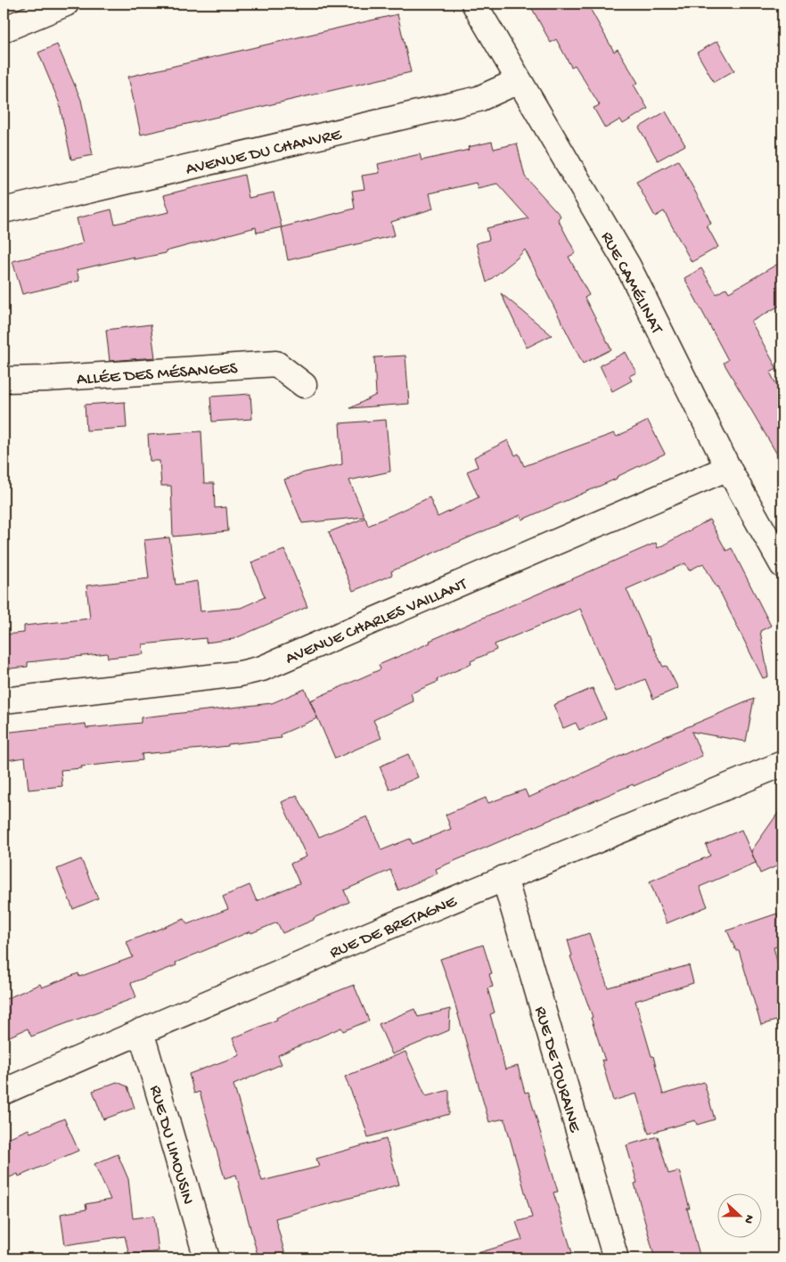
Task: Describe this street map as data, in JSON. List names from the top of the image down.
{
  "streets": {
    "street": [
      "AVENUE DU CHANVRE",
      "RUE CAMÉLINAT",
      "ALLÉE DES MÉSANGES",
      "AVENUE CHARLES VAILLANT",
      "RUE DE BRETAGNE",
      "RUE DE TOURAINE",
      "RUE DU LIMOUSIN"
    ]
  },
  "crossings": [
    ["AVENUE DU CHANVRE", "RUE CAMÉLINAT"],
    ["RUE CAMÉLINAT", "AVENUE CHARLES VAILLANT"],
    ["RUE DE BRETAGNE", "RUE DE TOURAINE"],
    ["RUE DE BRETAGNE", "RUE DU LIMOUSIN"]
  ],
  "north": "right"
}
